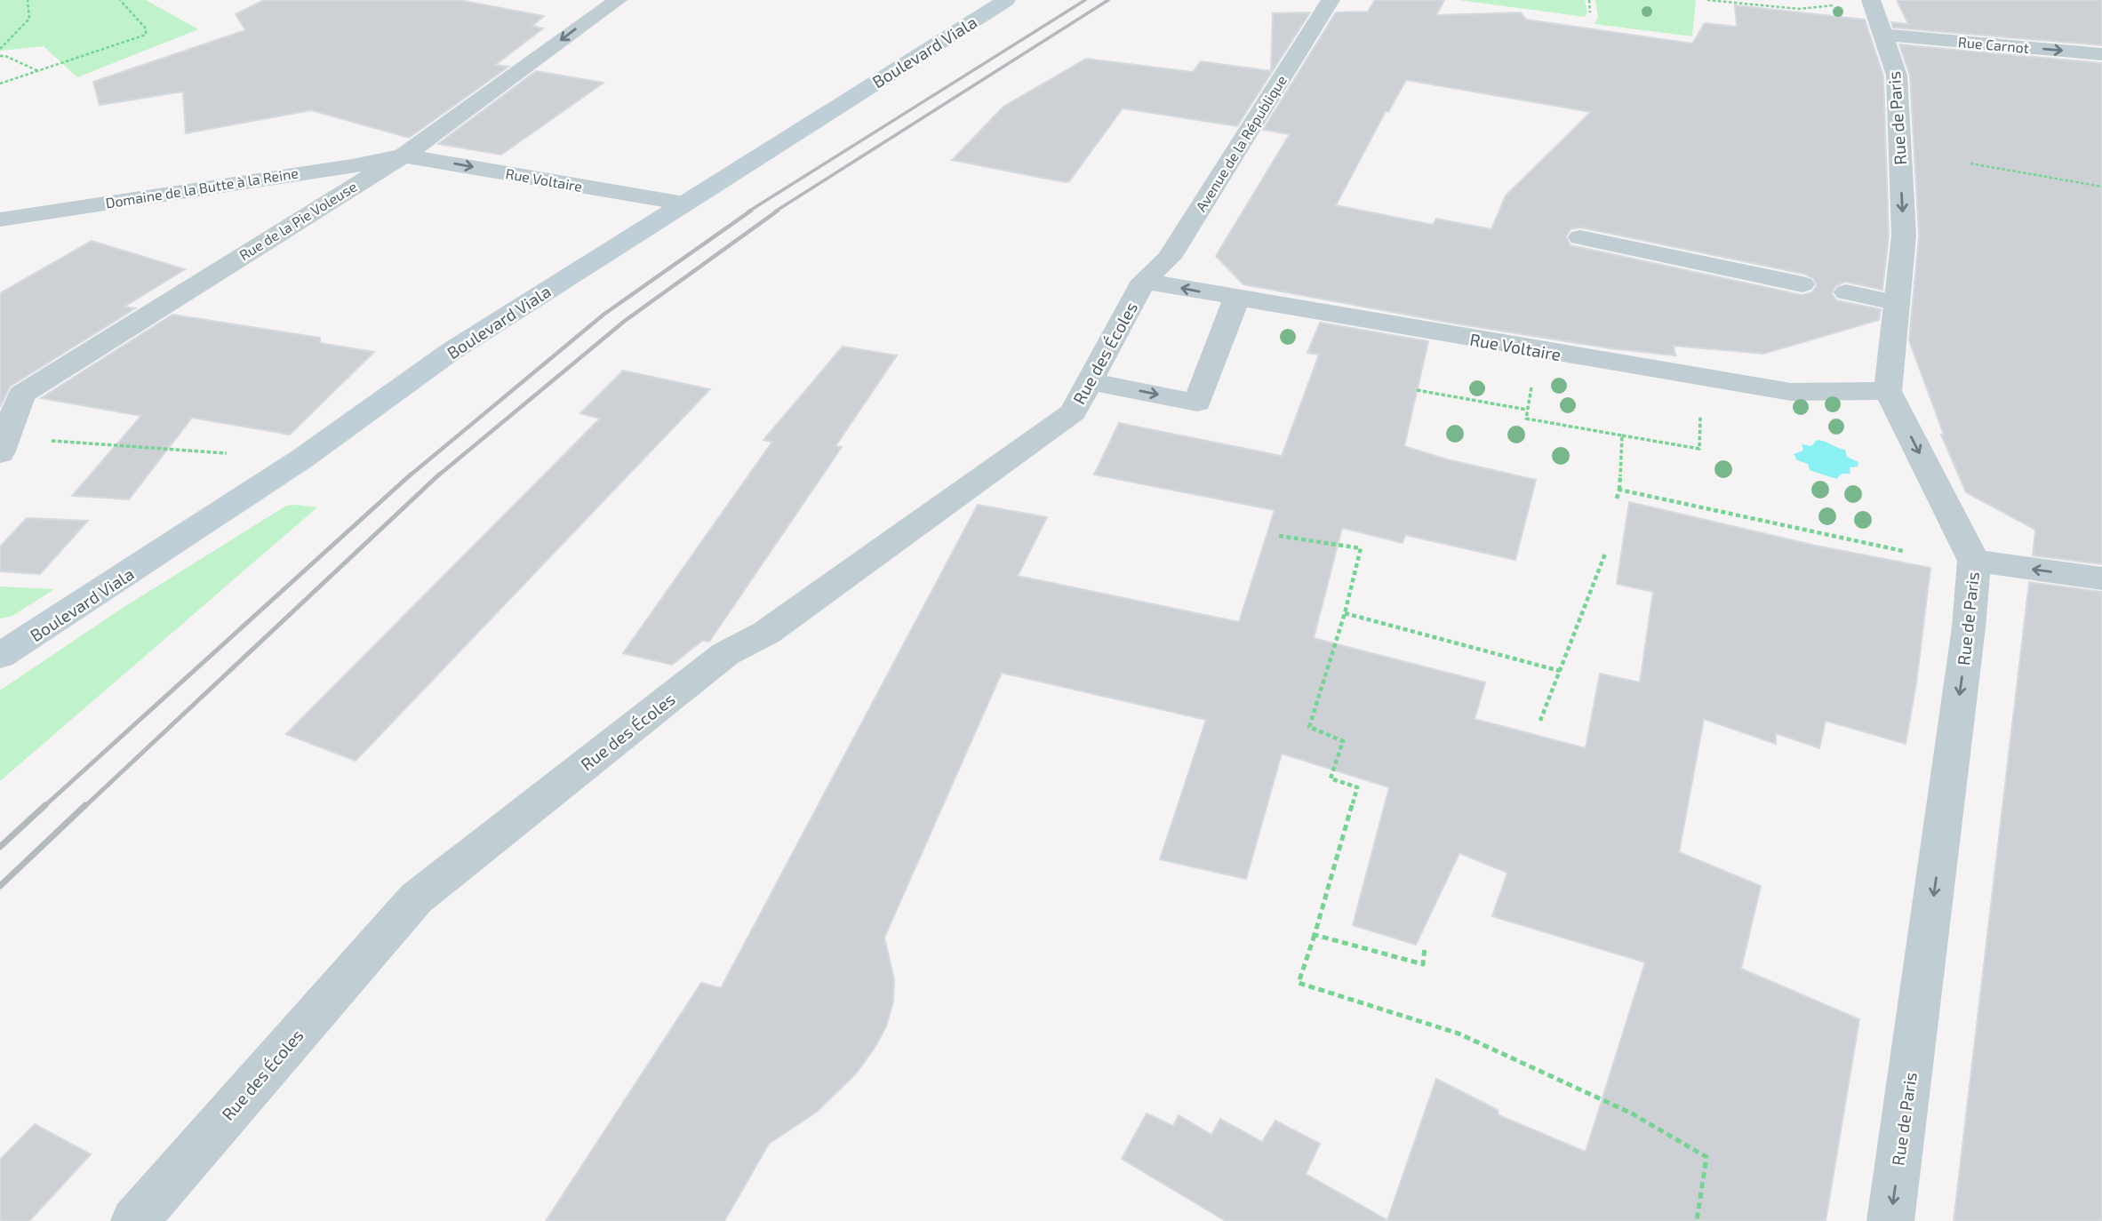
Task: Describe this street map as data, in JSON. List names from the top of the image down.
{
  "streets": {
    "street": [
      "Rue Carnot",
      "Boulevard Viala",
      "Rue de Paris",
      "Avenue de la République",
      "Rue Voltaire",
      "Domaine de la Butte à la Reine",
      "Rue de la Pie Voleuse",
      "Rue des Écoles"
    ]
  },
  "crossings": [
    ["Rue Carnot", "Rue de Paris"],
    ["Boulevard Viala", "Rue Voltaire"],
    ["Rue de Paris", "Rue Voltaire"],
    ["Avenue de la République", "Rue Voltaire"],
    ["Avenue de la République", "Rue des Écoles"],
    ["Rue Voltaire", "Domaine de la Butte à la Reine"],
    ["Rue Voltaire", "Rue de la Pie Voleuse"],
    ["Rue Voltaire", "Rue des Écoles"],
    ["Domaine de la Butte à la Reine", "Rue de la Pie Voleuse"]
  ],
  "one_way": ["Rue Carnot", "Rue de Paris"]
}
